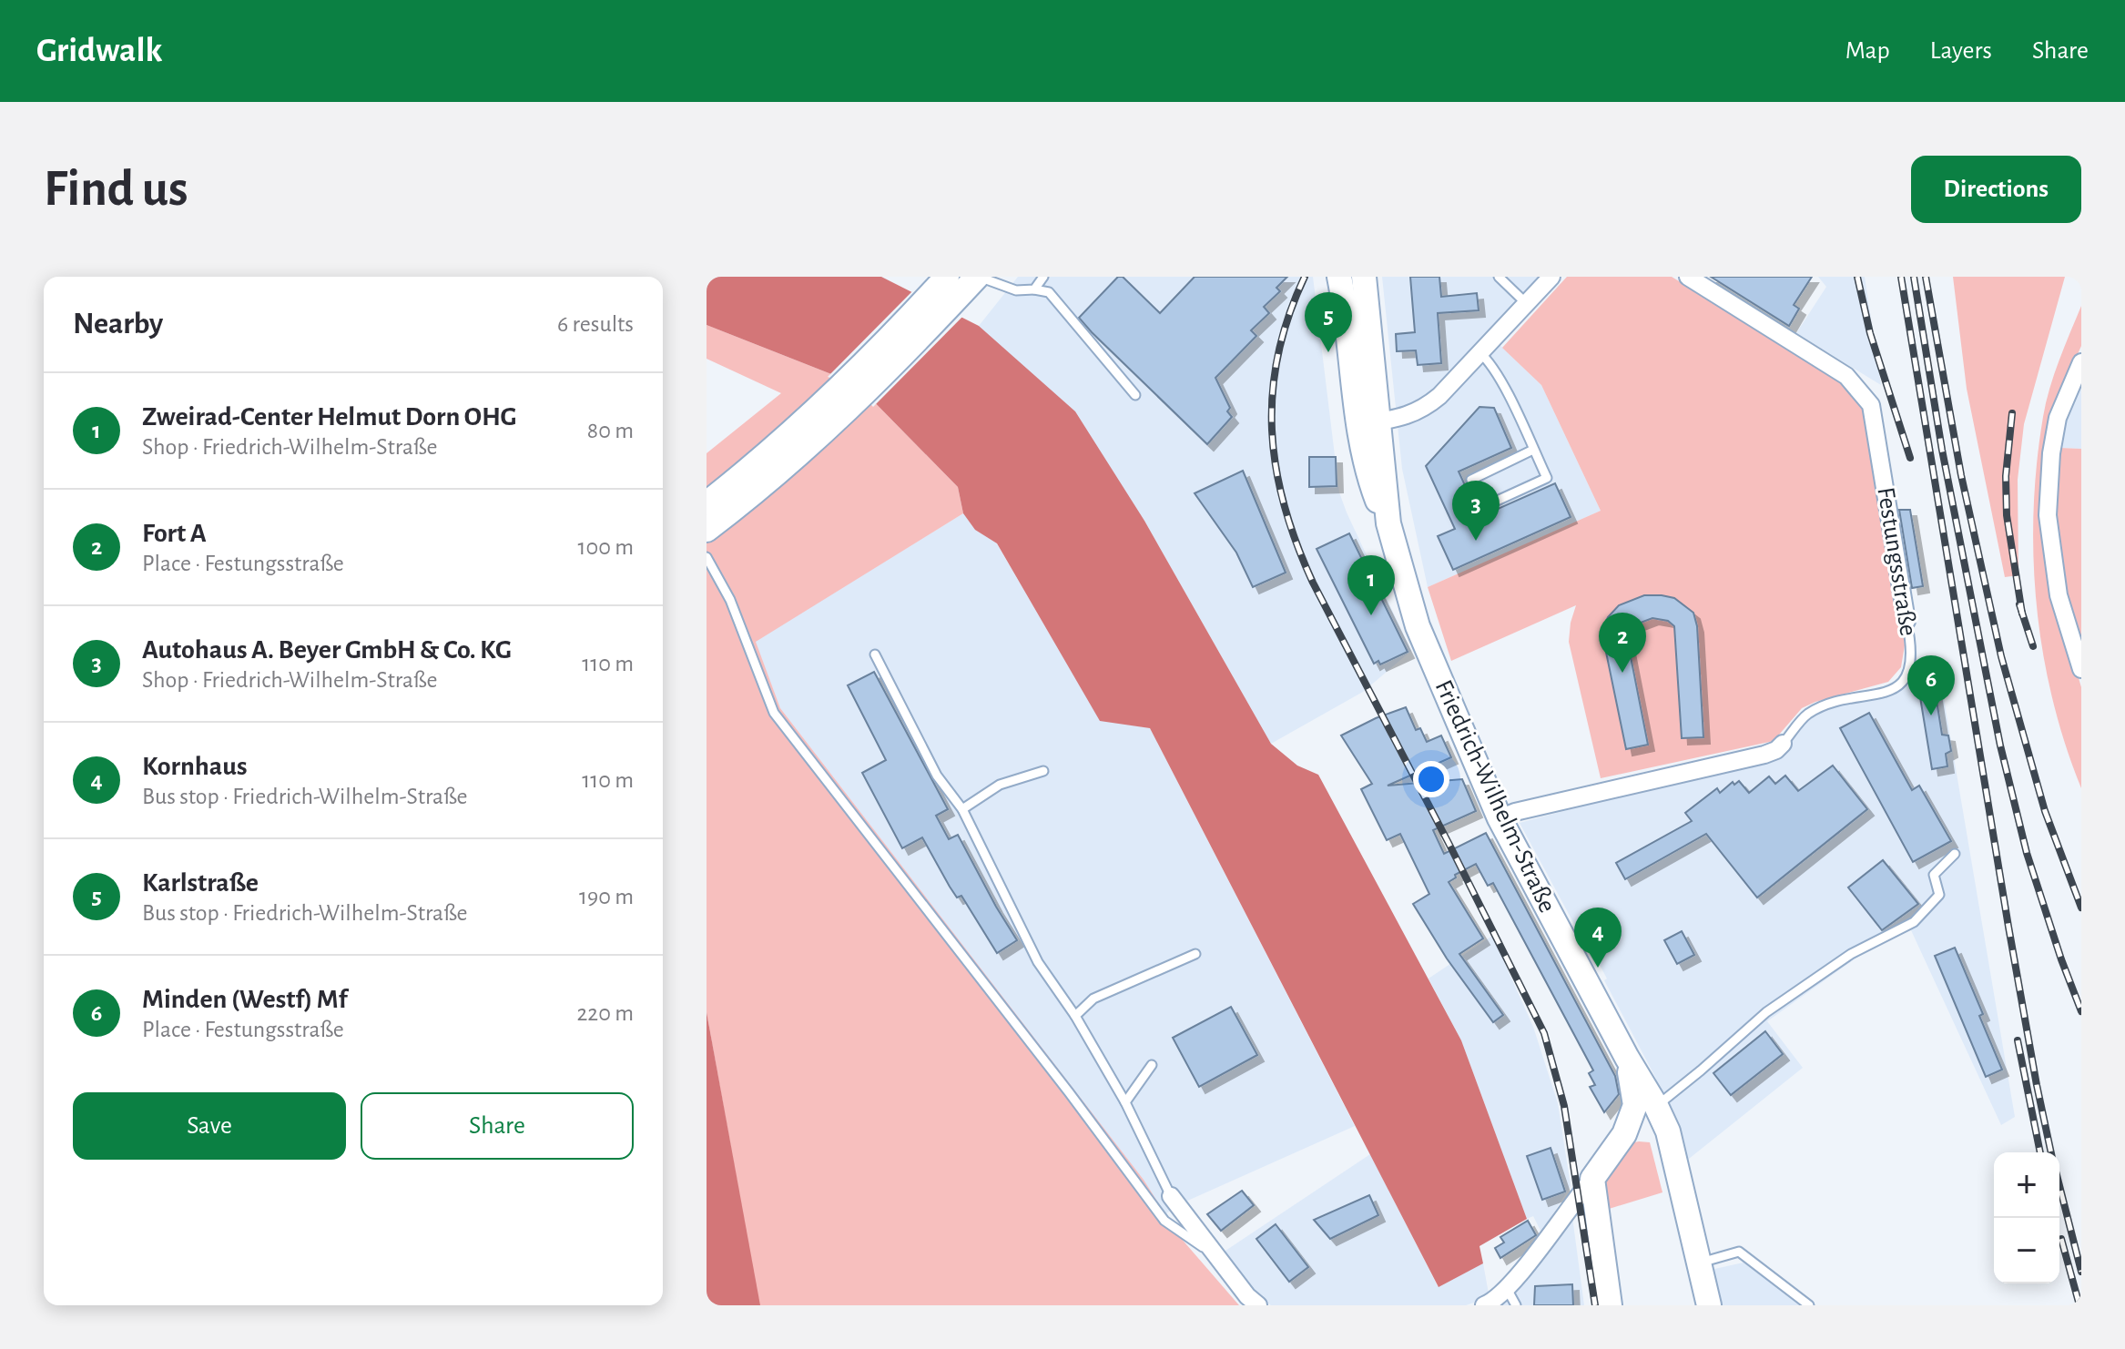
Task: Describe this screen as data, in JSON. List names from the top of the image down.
{
  "streets": {
    "main road": ["Friedrich-Wilhelm-Straße"],
    "street": ["Festungsstraße"]
  },
  "crossings": [
    ["Festungsstraße", "Friedrich-Wilhelm-Straße"]
  ],
  "page": {
    "header": "Gridwalk",
    "nav": ["Map", "Layers", "Share"],
    "buttons": [
      "Directions",
      ["Save", "Share"]
    ],
    "title": "Find us",
    "heading": ["Nearby", "6 results"],
    "pins": [
      "5",
      "3",
      "1",
      "2",
      "6",
      "4"
    ],
    "list": [
      {
        "mark": "1",
        "name": "Zweirad-Center Helmut Dorn OHG",
        "note": "Shop · Friedrich-Wilhelm-Straße",
        "value": "80 m"
      },
      {
        "mark": "2",
        "name": "Fort A",
        "note": "Place · Festungsstraße",
        "value": "100 m"
      },
      {
        "mark": "3",
        "name": "Autohaus A. Beyer GmbH & Co. KG",
        "note": "Shop · Friedrich-Wilhelm-Straße",
        "value": "110 m"
      },
      {
        "mark": "4",
        "name": "Kornhaus",
        "note": "Bus stop · Friedrich-Wilhelm-Straße",
        "value": "110 m"
      },
      {
        "mark": "5",
        "name": "Karlstraße",
        "note": "Bus stop · Friedrich-Wilhelm-Straße",
        "value": "190 m"
      },
      {
        "mark": "6",
        "name": "Minden (Westf) Mf",
        "note": "Place · Festungsstraße",
        "value": "220 m"
      }
    ],
    "map_buttons": ["+", "−"]
  }
}
